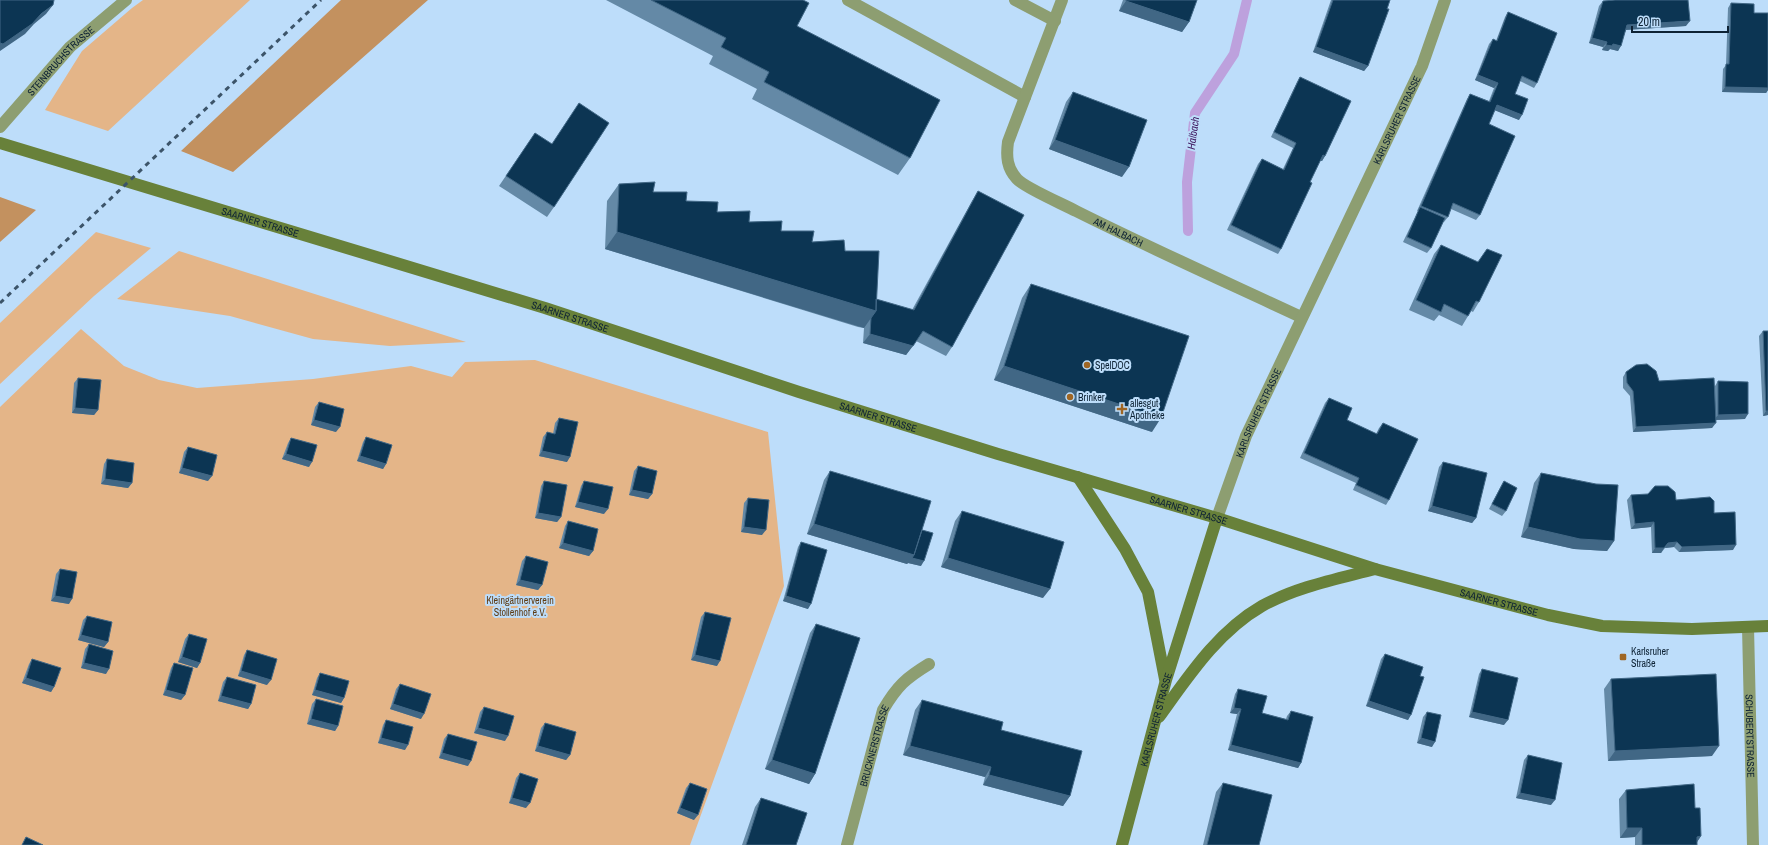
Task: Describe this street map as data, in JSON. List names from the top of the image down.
{
  "streets": {
    "main road": ["KARLSRUHER STRASSE", "SAARNER STRASSE"],
    "street": [
      "STEINBRUCHSTRASSE",
      "AM HALBACH",
      "SCHUBERTSTRASSE",
      "BRUCKNERSTRASSE"
    ]
  },
  "crossings": [
    ["KARLSRUHER STRASSE", "SAARNER STRASSE"],
    ["KARLSRUHER STRASSE", "AM HALBACH"],
    ["SAARNER STRASSE", "SCHUBERTSTRASSE"]
  ],
  "water": ["Halbach"],
  "parks": ["Kleingärtnerverein Stollenhof e.V."],
  "places": {
    "other": ["SpelDOC", "Brinker"],
    "health": ["allesgut Apotheke"],
    "transit": ["Karlsruher Straße"]
  },
  "scale_bar": "20 m"
}
